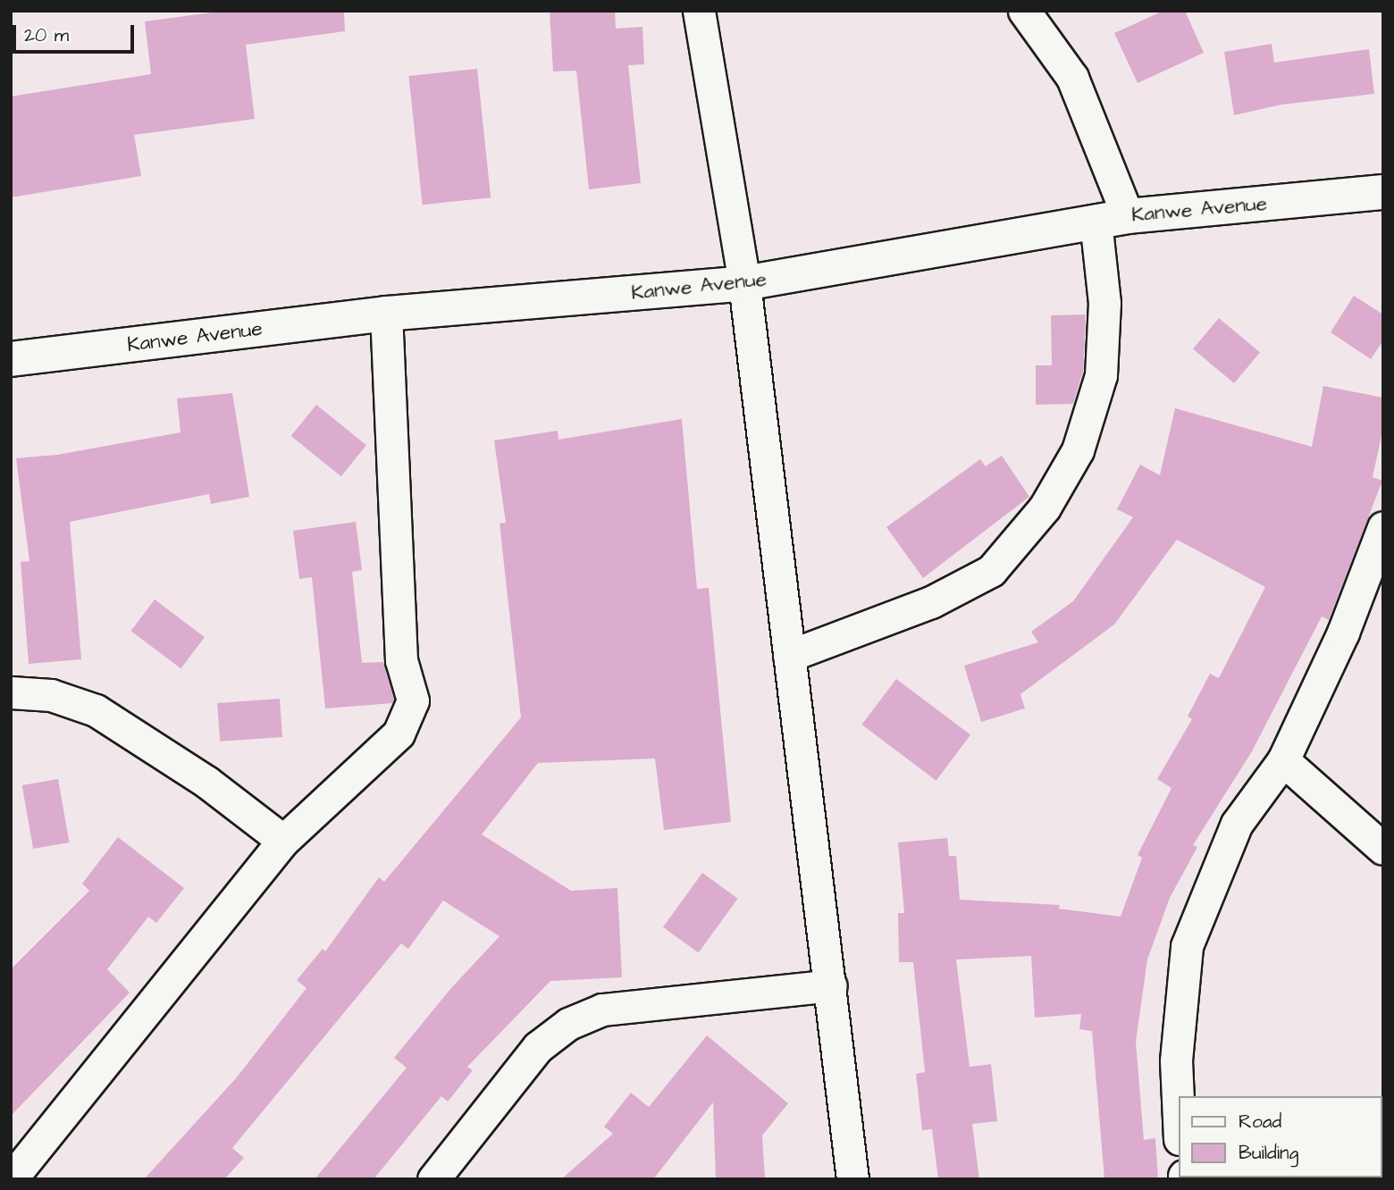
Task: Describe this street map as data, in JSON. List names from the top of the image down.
{
  "streets": {
    "main road": ["Kanwe Avenue"]
  },
  "legend": ["Road", "Building"],
  "scale_bar": "20 m"
}
